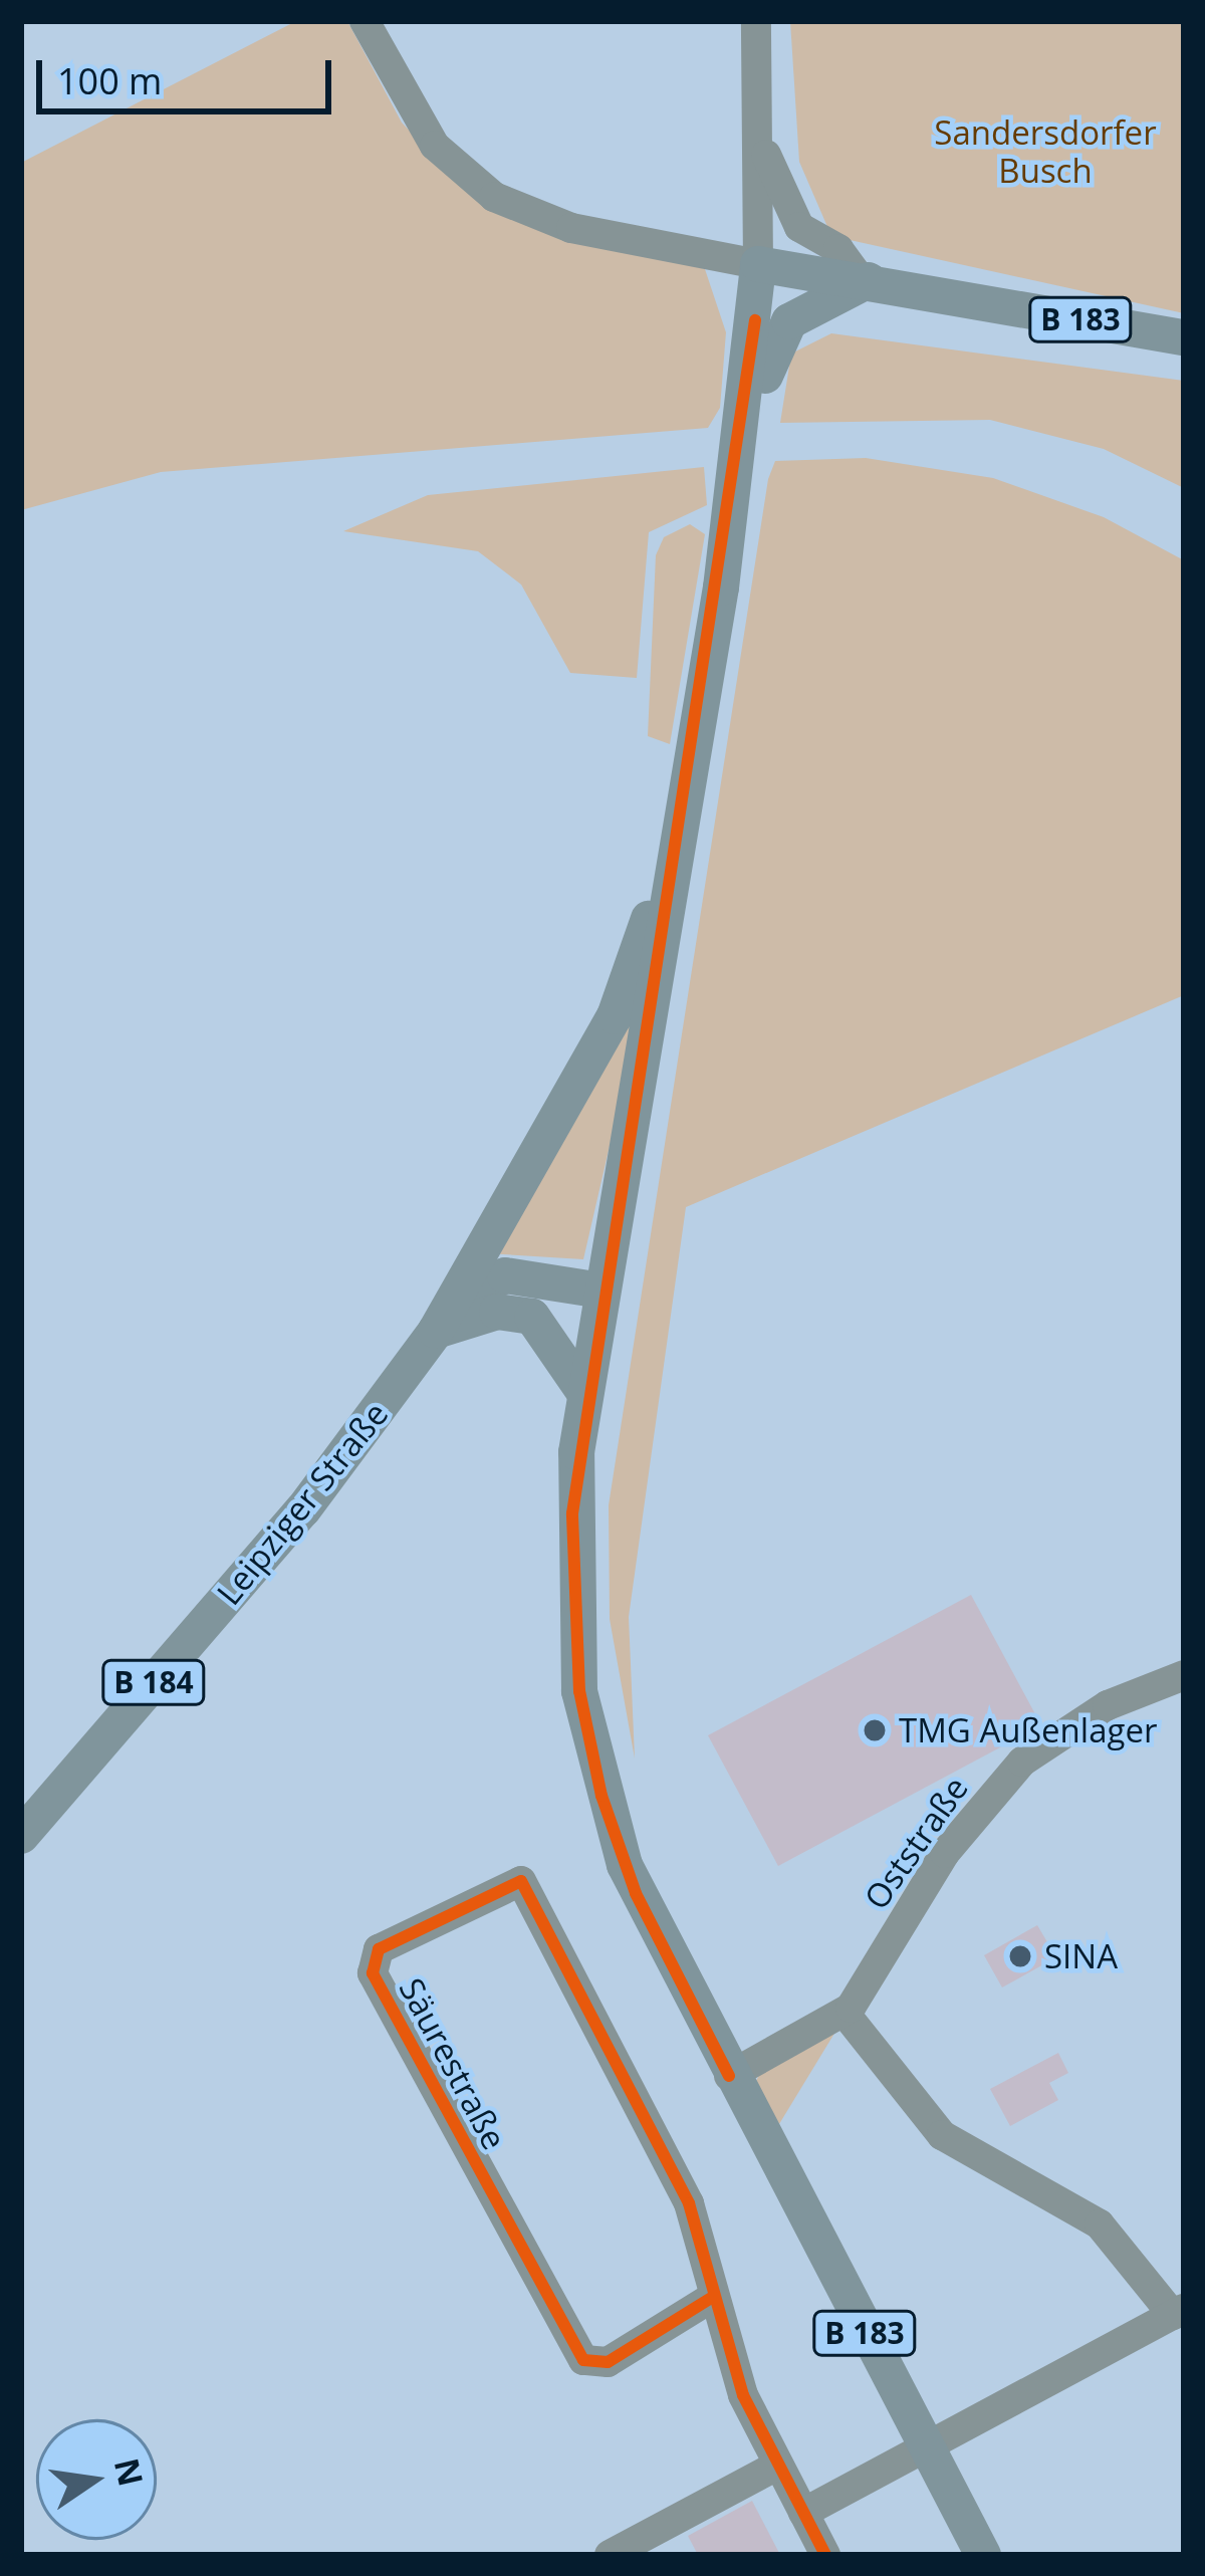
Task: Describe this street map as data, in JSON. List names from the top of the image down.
{
  "streets": {
    "main road": ["B 183", "Leipziger Straße", "B 184"],
    "street": ["Oststraße", "Säurestraße"]
  },
  "crossings": [
    ["B 183", "B 184"],
    ["B 183", "Oststraße"],
    ["Leipziger Straße", "B 184"]
  ],
  "parks": ["Sandersdorfer Busch"],
  "places": ["TMG Außenlager", "SINA"],
  "scale_bar": "100 m",
  "north": "right"
}
